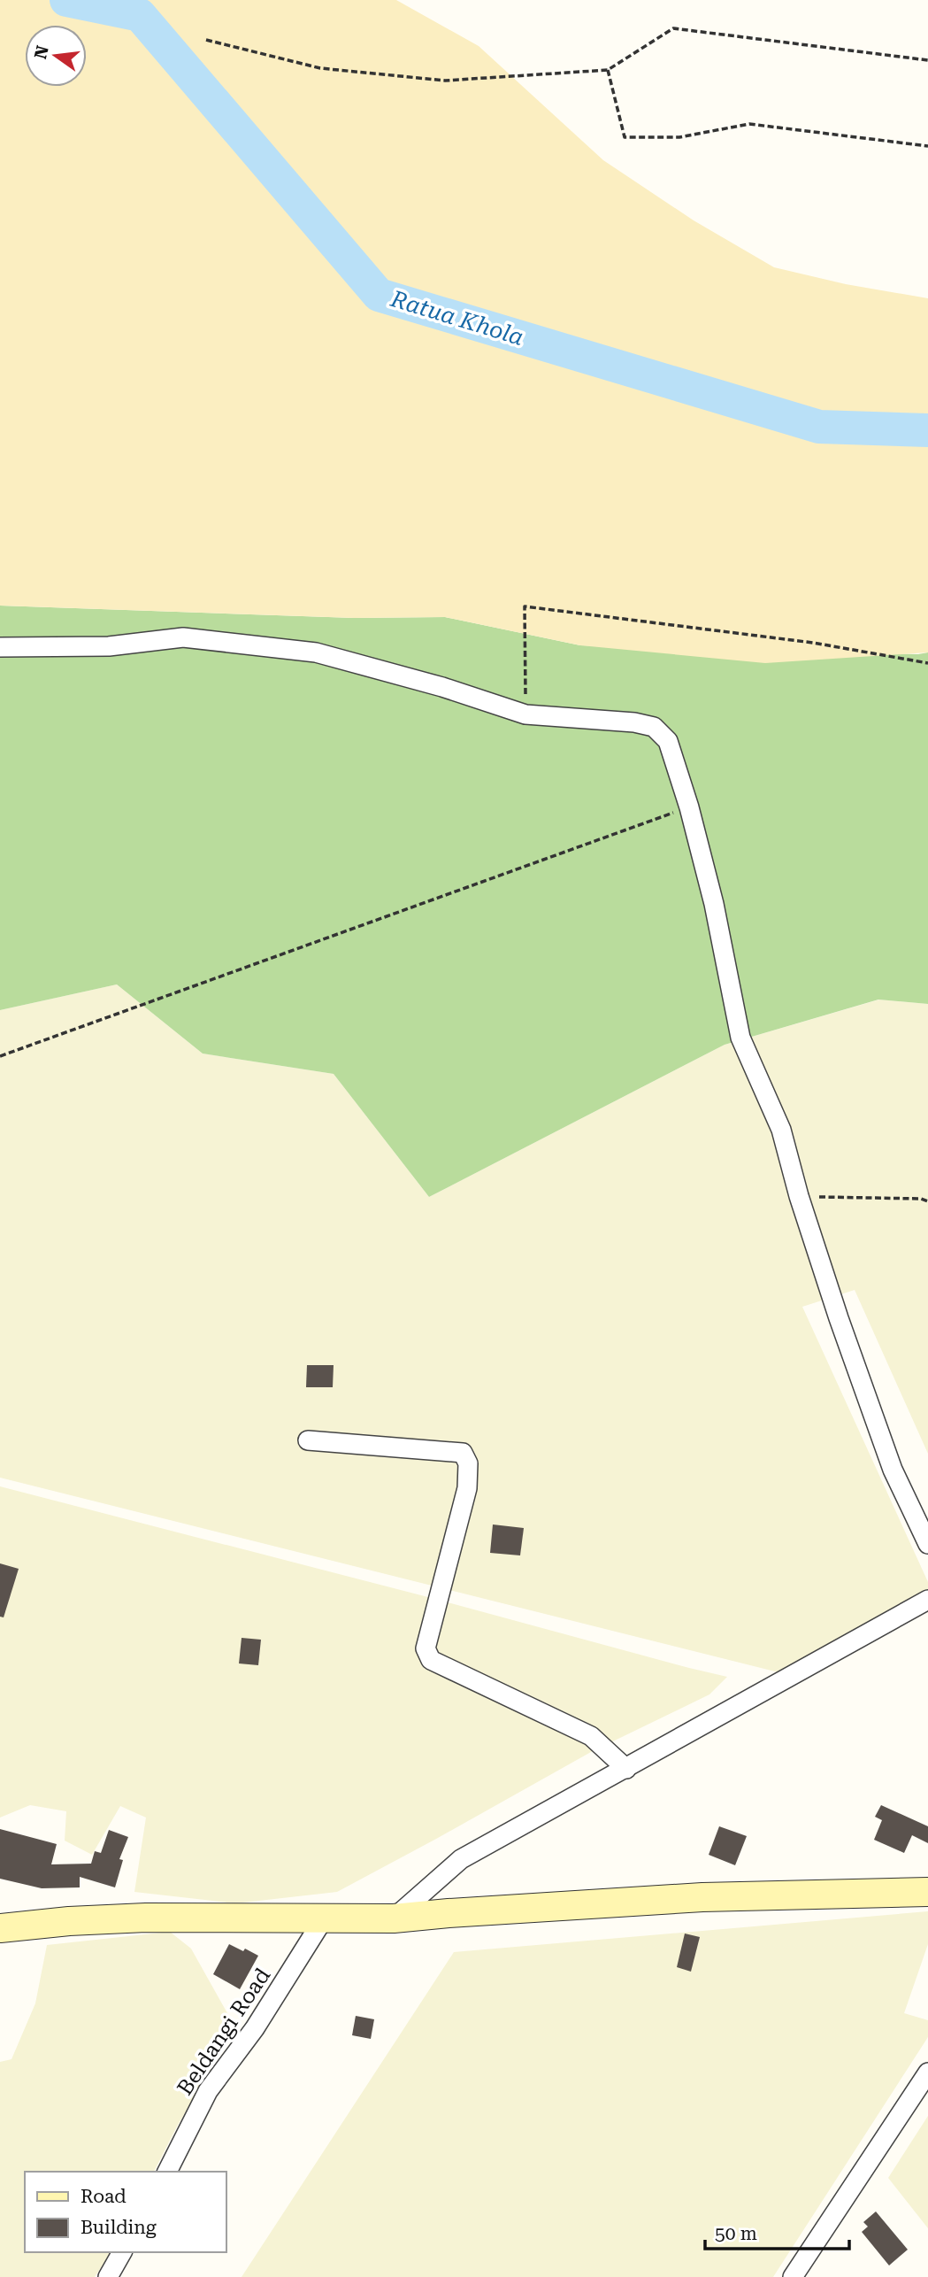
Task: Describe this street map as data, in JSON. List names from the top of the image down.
{
  "streets": {
    "street": ["Beldangi Road"]
  },
  "water": ["Ratua Khola"],
  "legend": ["Road", "Building"],
  "scale_bar": "50 m",
  "north": "left"
}
